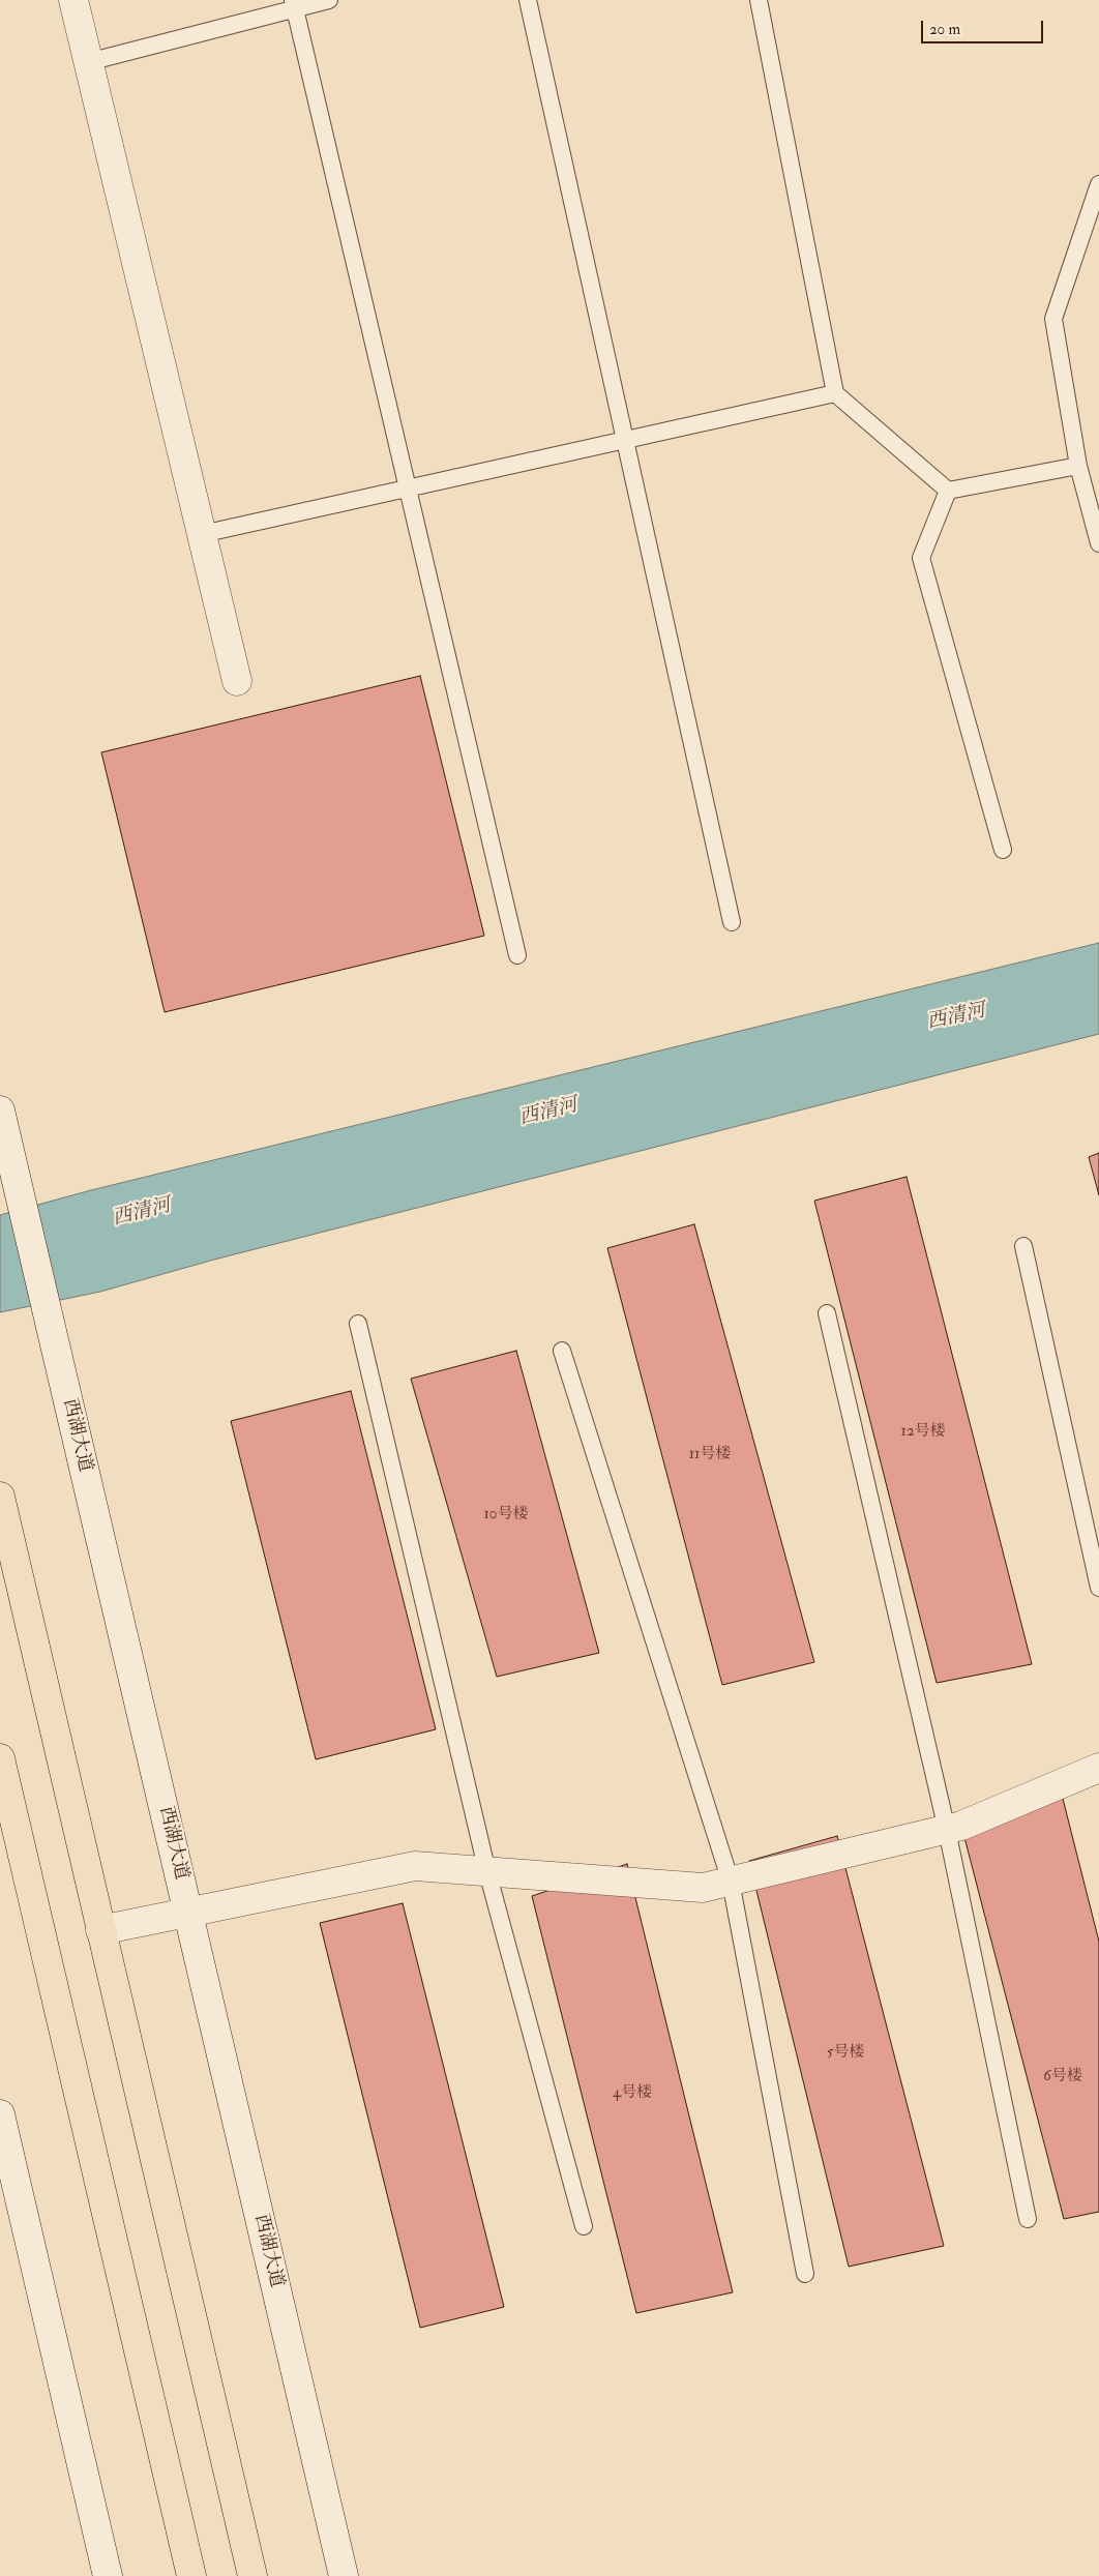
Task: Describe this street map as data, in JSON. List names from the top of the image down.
{
  "streets": {
    "street": ["西湖大道"]
  },
  "water": ["西清河"],
  "house_numbers": [
    "12号楼",
    "11号楼",
    "10号楼",
    "5号楼",
    "6号楼",
    "4号楼"
  ],
  "scale_bar": "20 m"
}
